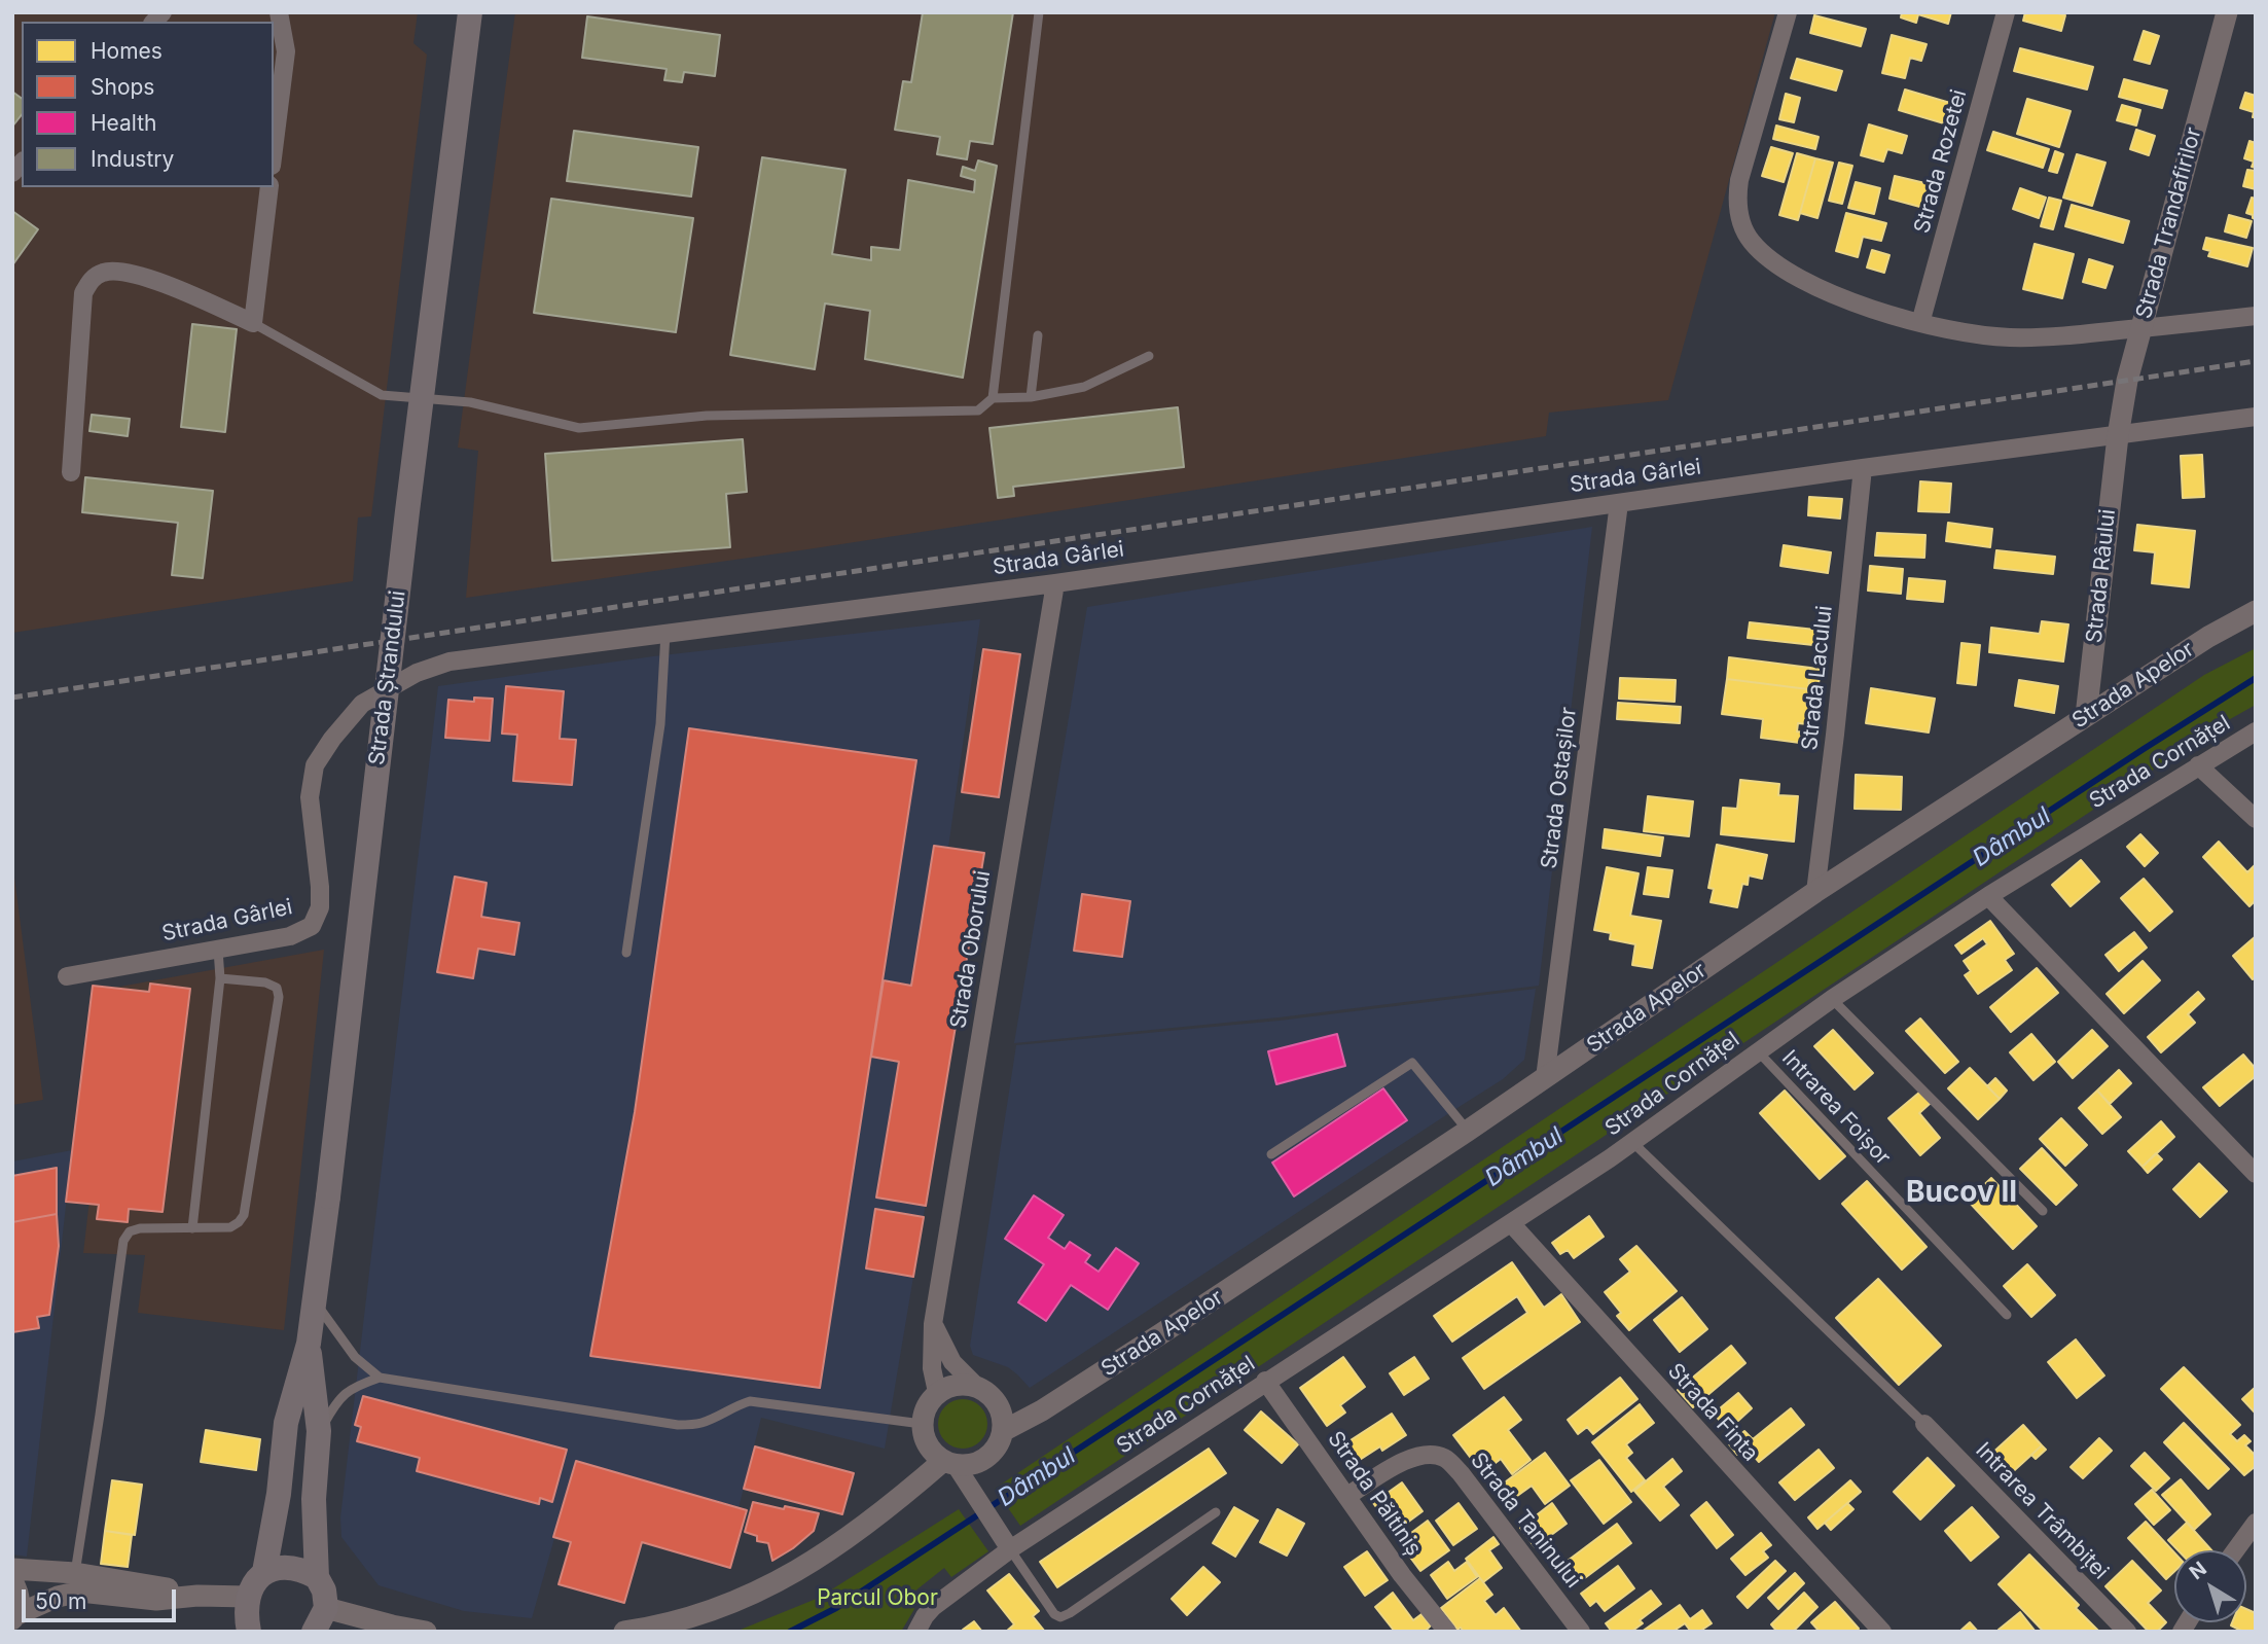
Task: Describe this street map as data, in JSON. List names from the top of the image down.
{
  "streets": {
    "main road": ["Strada Ștrandului"],
    "street": [
      "Strada Rozetei",
      "Strada Trandafirilor",
      "Strada Gârlei",
      "Strada Râului",
      "Strada Lacului",
      "Strada Apelor",
      "Strada Cornățel",
      "Strada Ostașilor",
      "Strada Oborului",
      "Strada Finta",
      "Strada Păltiniș",
      "Intrarea Trâmbiței",
      "Strada Taninului"
    ],
    "lane": ["Intrarea Foișor"]
  },
  "crossings": [
    ["Strada Trandafirilor", "Strada Gârlei"],
    ["Strada Trandafirilor", "Strada Râului"],
    ["Strada Gârlei", "Strada Râului"],
    ["Strada Gârlei", "Strada Lacului"],
    ["Strada Gârlei", "Strada Ostașilor"],
    ["Strada Gârlei", "Strada Oborului"],
    ["Strada Râului", "Strada Apelor"],
    ["Strada Lacului", "Strada Apelor"],
    ["Strada Apelor", "Strada Ostașilor"],
    ["Strada Apelor", "Strada Oborului"],
    ["Strada Cornățel", "Intrarea Foișor"],
    ["Strada Cornățel", "Strada Finta"],
    ["Strada Cornățel", "Strada Păltiniș"],
    ["Strada Păltiniș", "Strada Taninului"]
  ],
  "districts": ["Bucov II"],
  "water": ["Dâmbul"],
  "parks": ["Parcul Obor"],
  "legend": [
    "Homes",
    "Shops",
    "Health",
    "Industry"
  ],
  "scale_bar": "50 m",
  "north": "top left"
}
